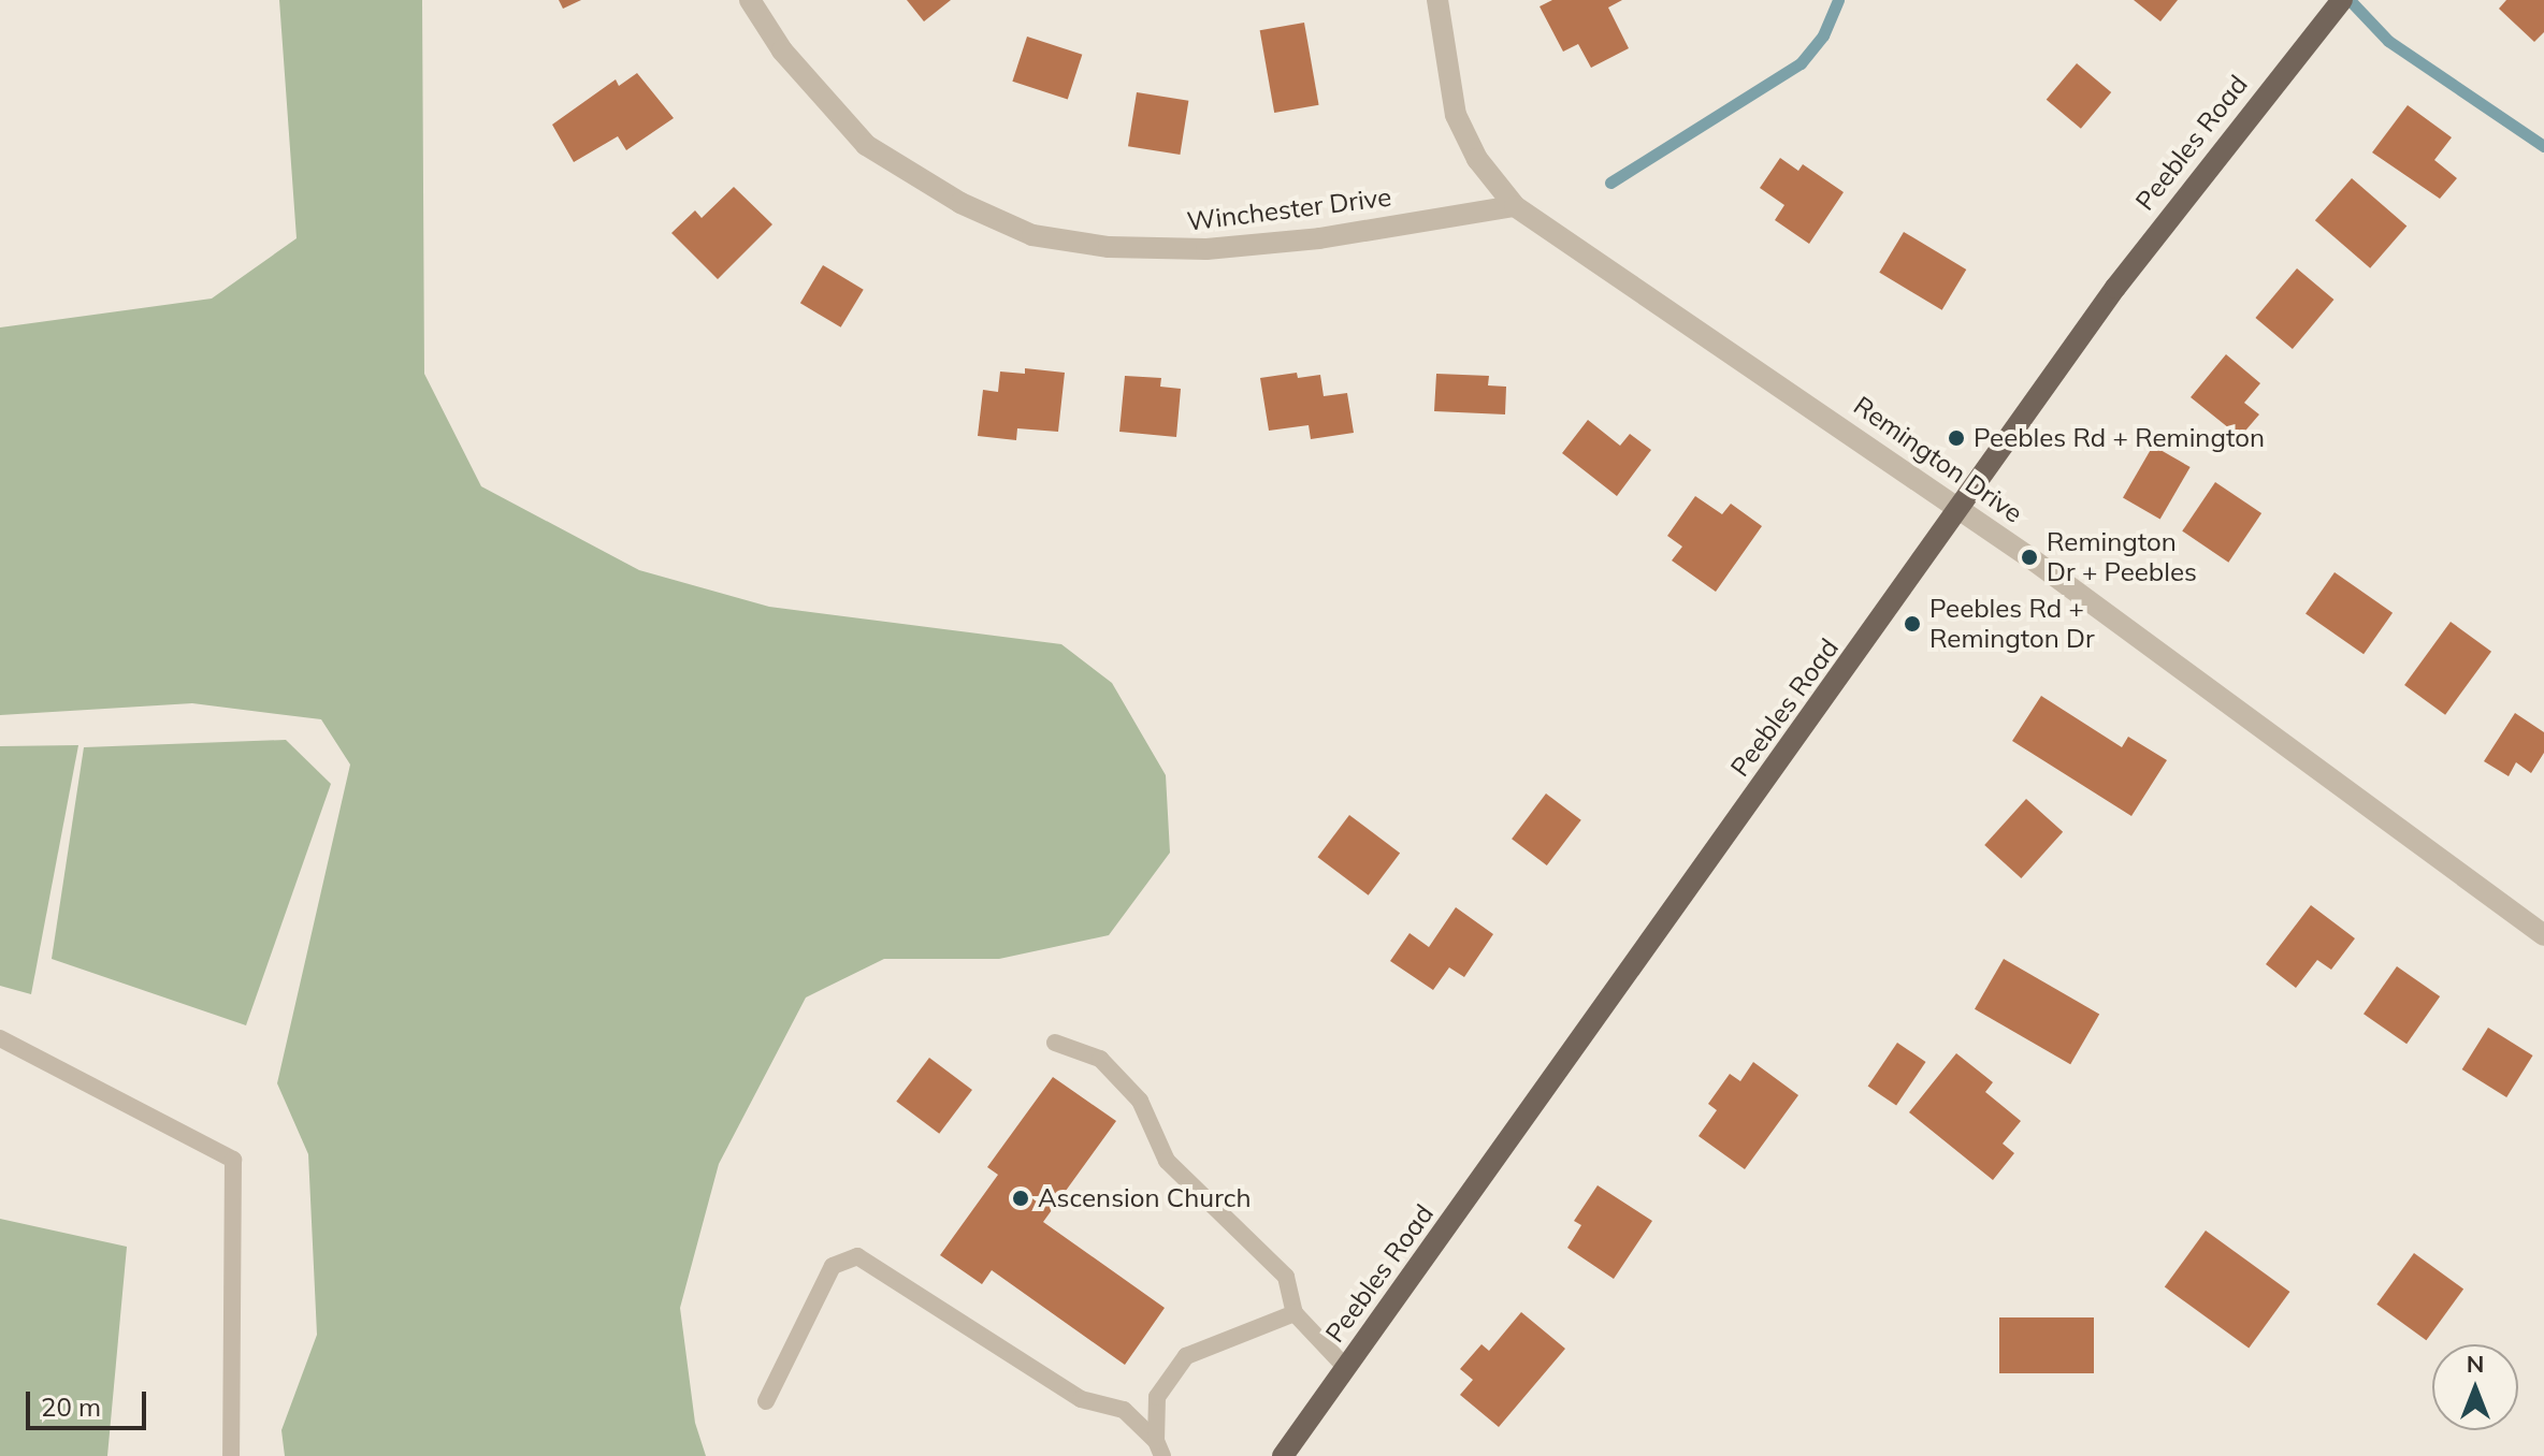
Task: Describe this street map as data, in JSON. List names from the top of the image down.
{
  "streets": {
    "main road": ["Peebles Road"],
    "street": ["Winchester Drive", "Remington Drive"]
  },
  "crossings": [
    ["Peebles Road", "Remington Drive"],
    ["Winchester Drive", "Remington Drive"]
  ],
  "places": [
    "Peebles Rd + Remington",
    "Remington Dr + Peebles",
    "Peebles Rd + Remington Dr",
    "Ascension Church"
  ],
  "scale_bar": "20 m",
  "north": "top"
}
